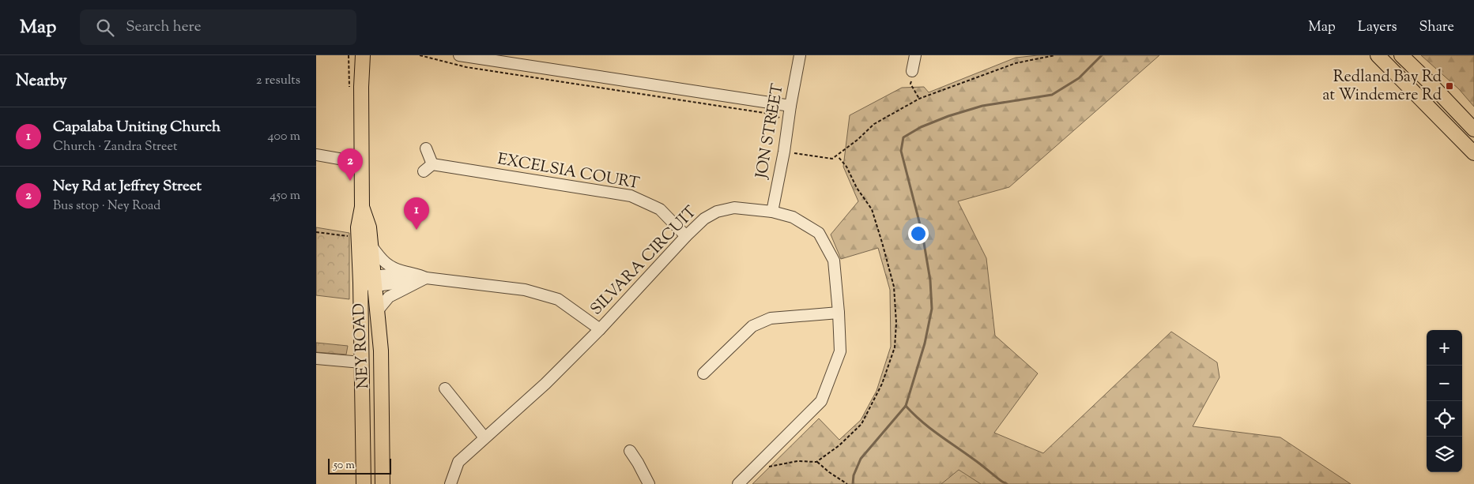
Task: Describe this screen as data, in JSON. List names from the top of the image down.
{
  "streets": {
    "main road": ["NEY ROAD"],
    "street": ["JON STREET", "EXCELSIA COURT", "SILVARA CIRCUIT"]
  },
  "crossings": [
    ["JON STREET", "SILVARA CIRCUIT"],
    ["EXCELSIA COURT", "SILVARA CIRCUIT"]
  ],
  "places": {
    "transit": ["Redland Bay Rd at Windemere Rd"]
  },
  "scale_bar": "50 m",
  "page": {
    "header": "Map",
    "search": "Search here",
    "nav": ["Map", "Layers", "Share"],
    "heading": ["Nearby", "2 results"],
    "list": [
      {
        "mark": "1",
        "name": "Capalaba Uniting Church",
        "note": "Church · Zandra Street",
        "value": "400 m"
      },
      {
        "mark": "2",
        "name": "Ney Rd at Jeffrey Street",
        "note": "Bus stop · Ney Road",
        "value": "450 m"
      }
    ],
    "pins": ["2", "1"],
    "map_buttons": ["+", "−"],
    "scale": "50 m"
  }
}
